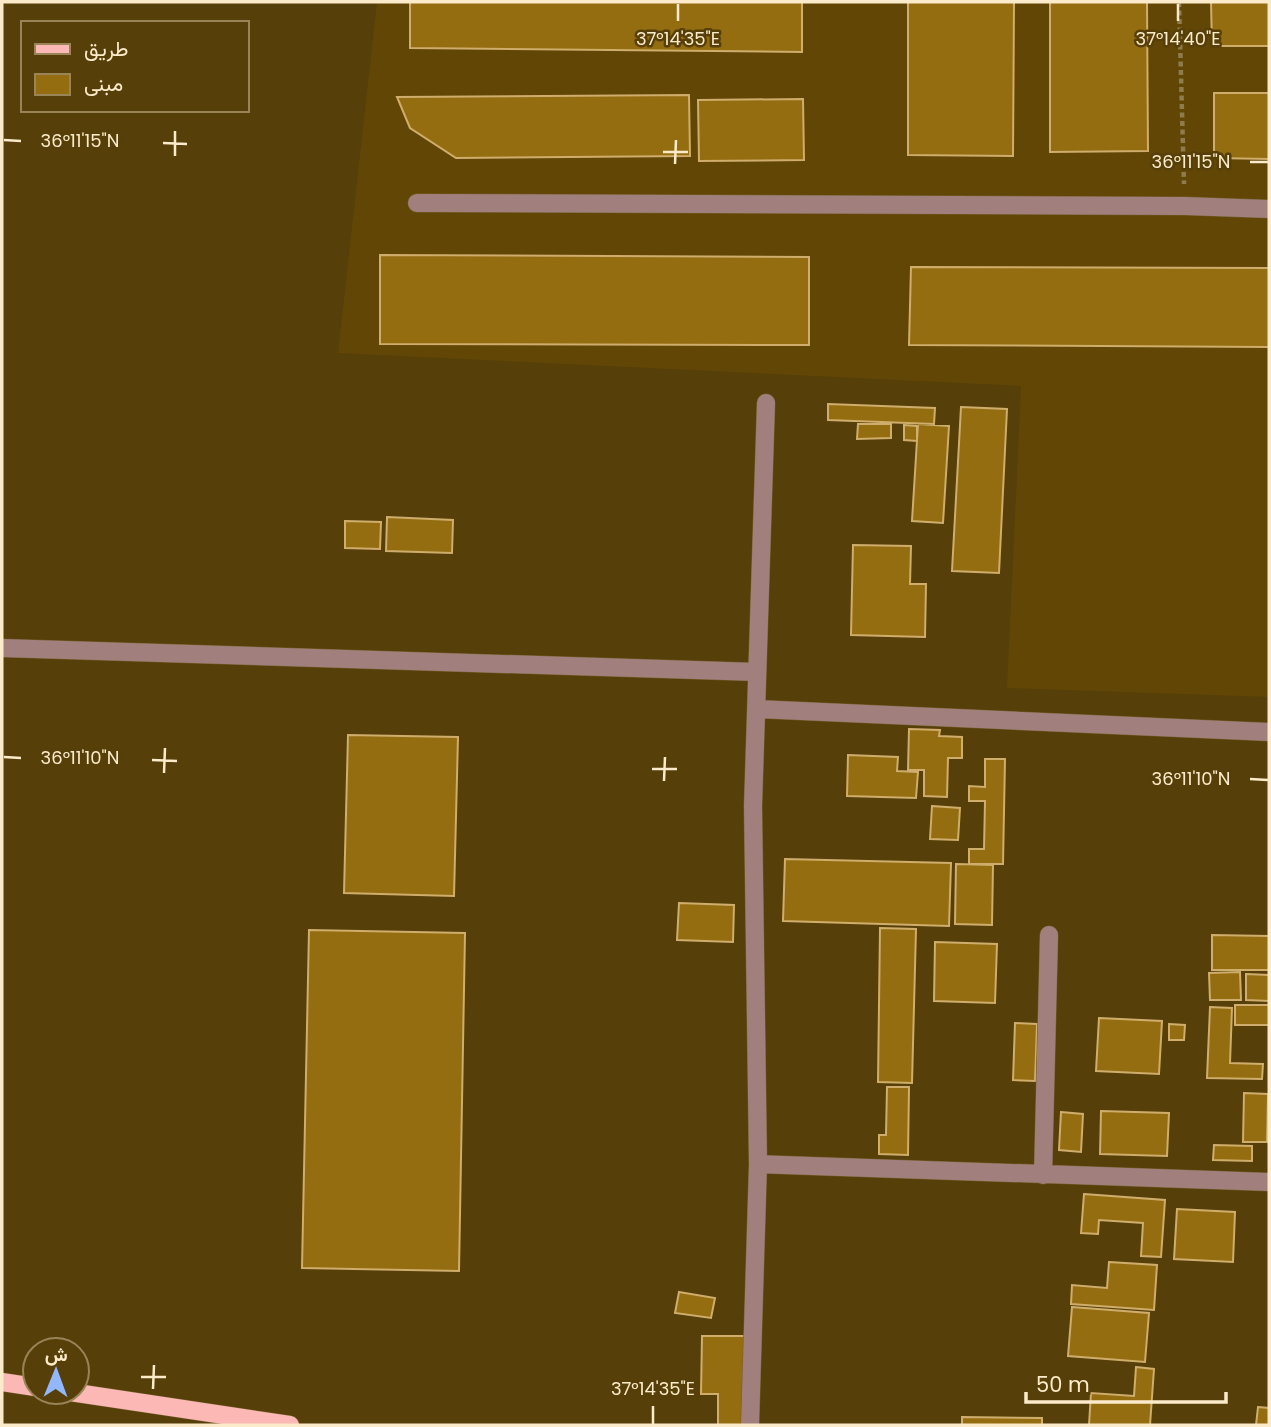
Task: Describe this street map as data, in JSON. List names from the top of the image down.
{
  "legend": ["طريق", "مبنى"],
  "scale_bar": "50 m",
  "north": "top",
  "coordinates": [
    "37°14'35\"E",
    "37°14'40\"E",
    "36°11'15\"N",
    "36°11'10\"N"
  ]
}
